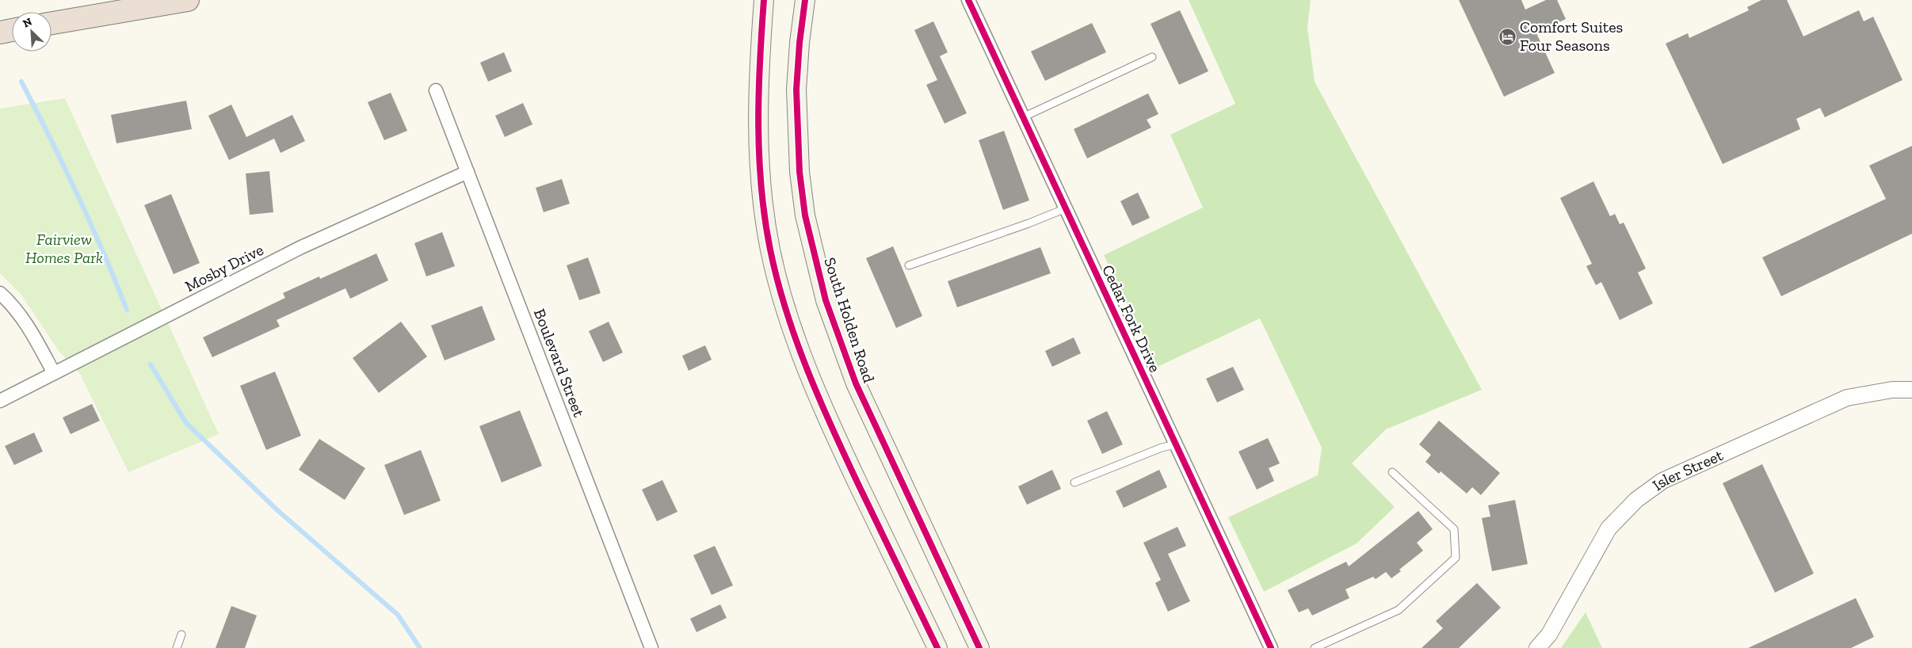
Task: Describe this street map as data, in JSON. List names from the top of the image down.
{
  "streets": {
    "main road": ["South Holden Road"],
    "street": [
      "Mosby Drive",
      "Cedar Fork Drive",
      "Boulevard Street",
      "Isler Street"
    ]
  },
  "crossings": [
    ["Mosby Drive", "Boulevard Street"]
  ],
  "parks": ["Fairview Homes Park"],
  "places": {
    "hotel": ["Comfort Suites Four Seasons"]
  },
  "north": "top left"
}
